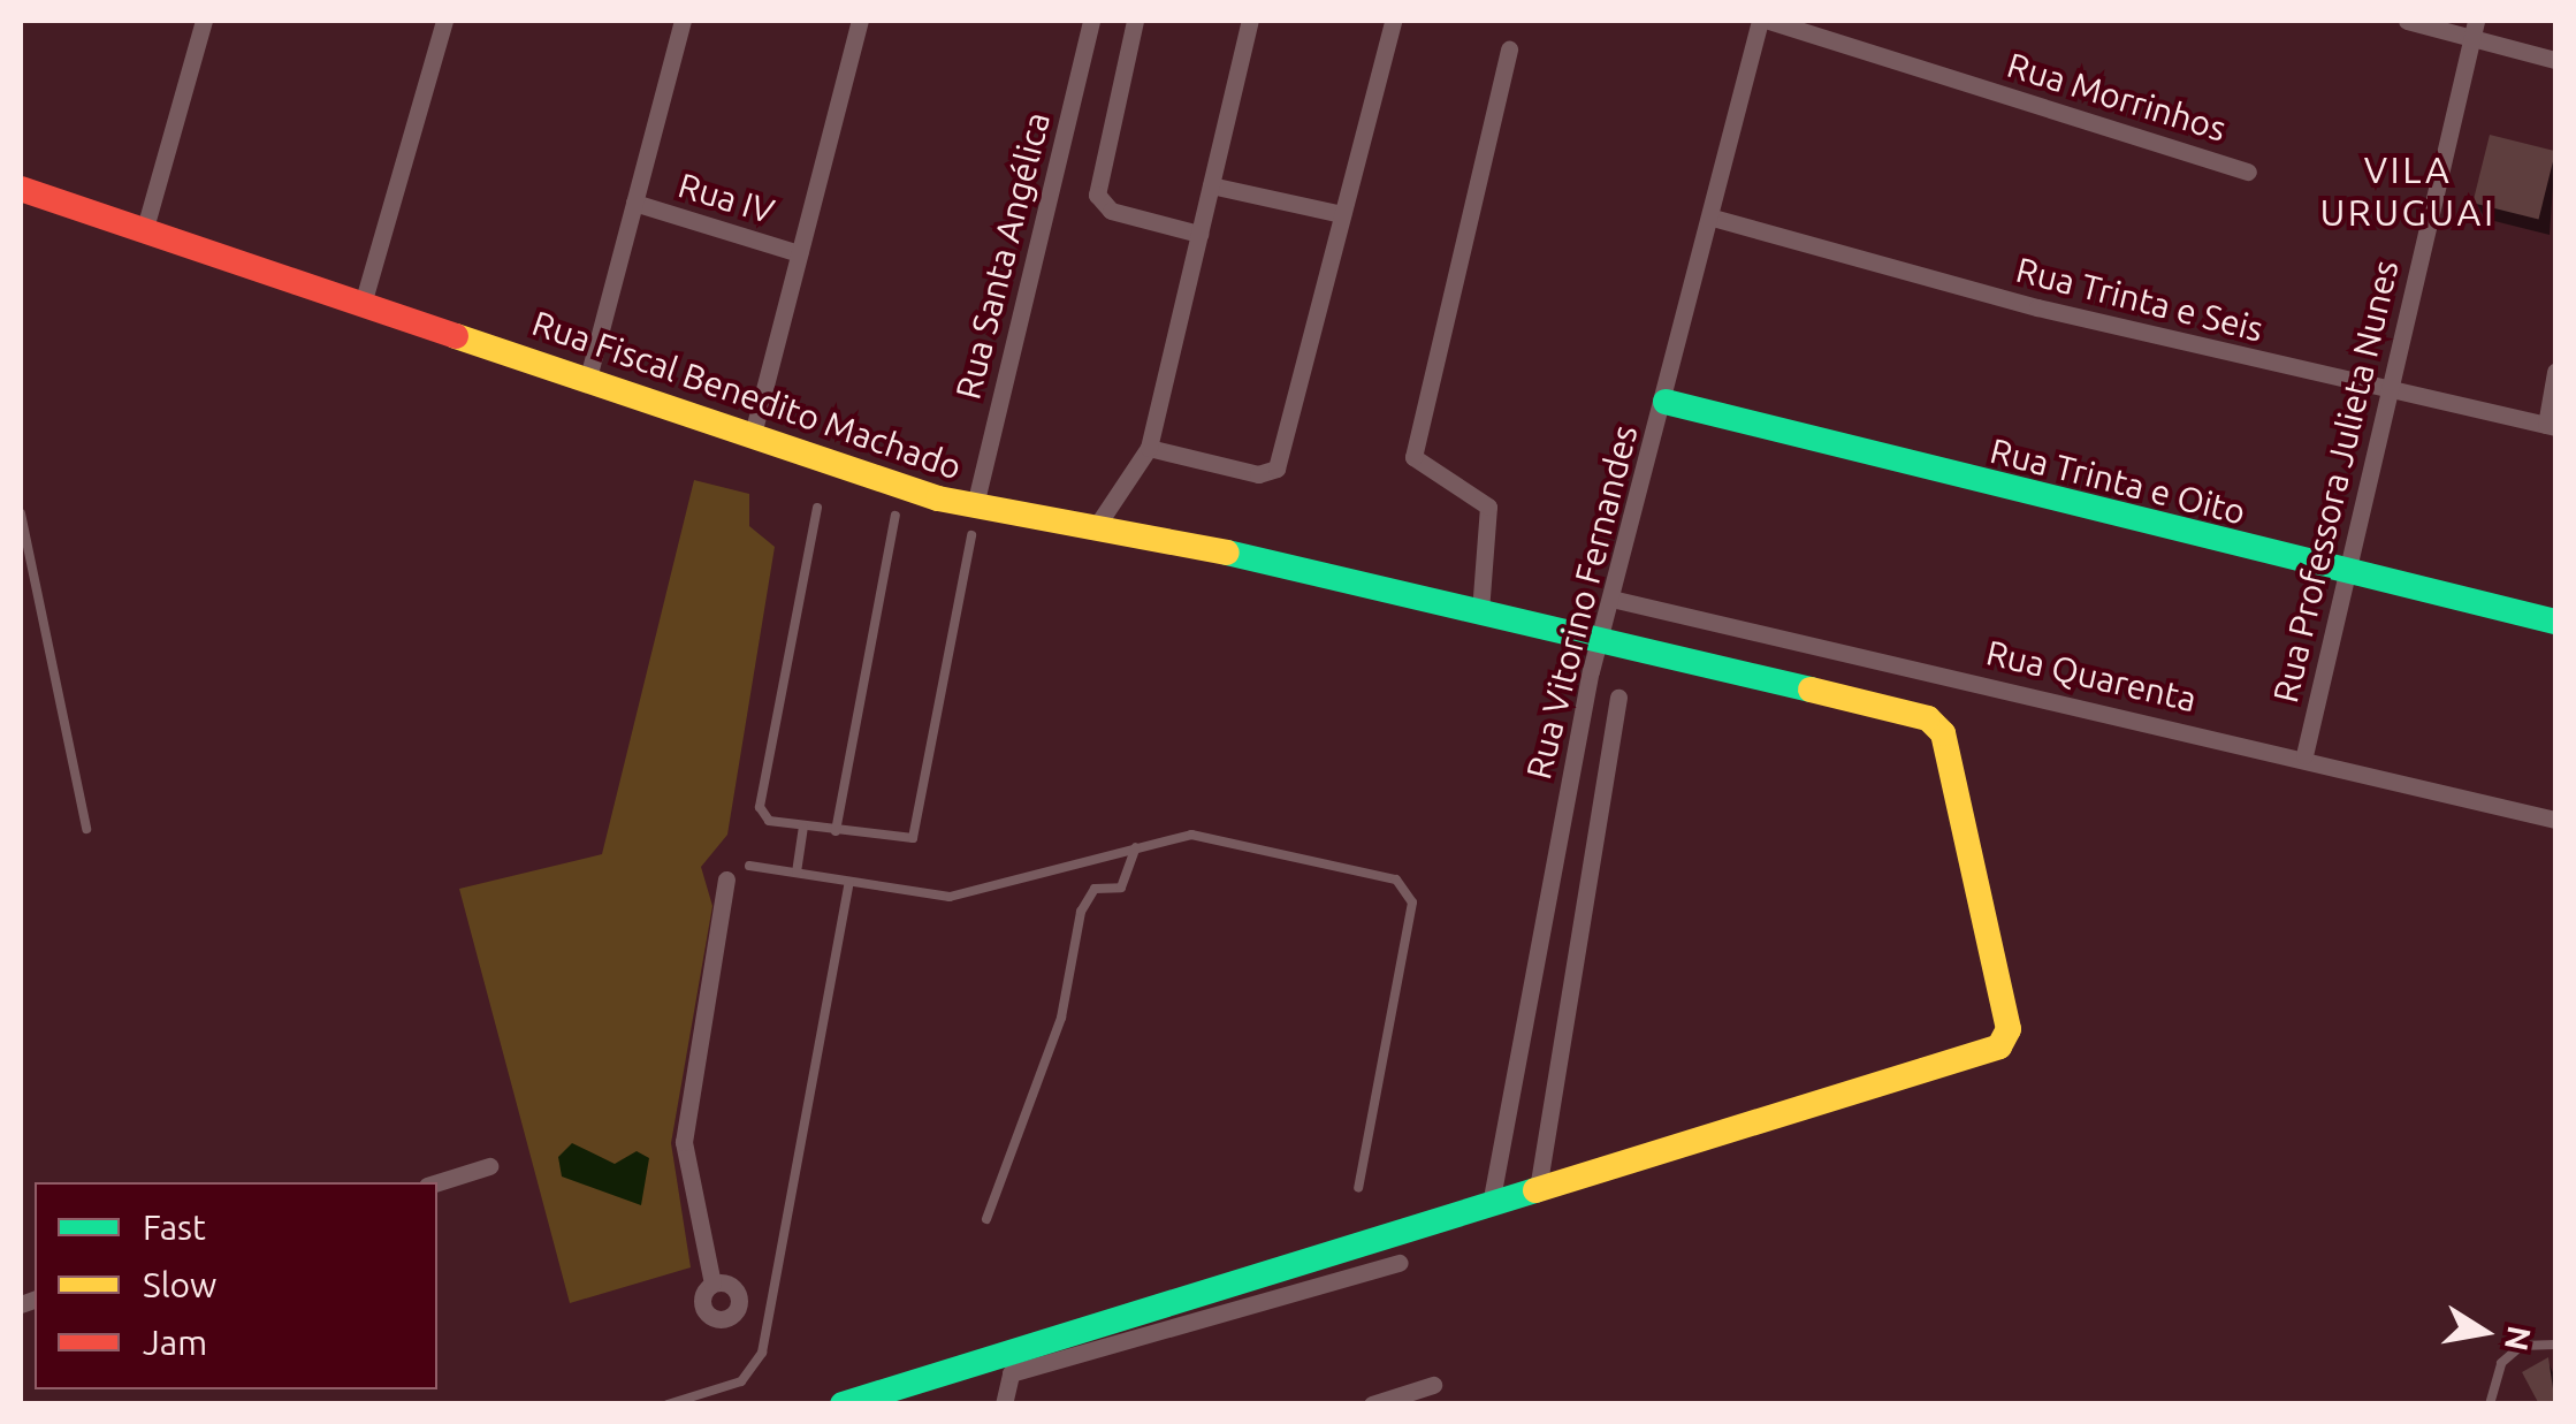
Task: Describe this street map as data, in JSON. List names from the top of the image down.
{
  "streets": {
    "street": [
      "Rua Morrinhos",
      "Rua IV",
      "Rua Santa Angélica",
      "Rua Trinta e Seis",
      "Rua Fiscal Benedito Machado",
      "Rua Trinta e Oito",
      "Rua Professora Julieta Nunes",
      "Rua Vitorino Fernandes",
      "Rua Quarenta"
    ]
  },
  "crossings": [
    ["Rua Santa Angélica", "Rua Fiscal Benedito Machado"],
    ["Rua Trinta e Seis", "Rua Professora Julieta Nunes"],
    ["Rua Trinta e Seis", "Rua Vitorino Fernandes"],
    ["Rua Fiscal Benedito Machado", "Rua Vitorino Fernandes"],
    ["Rua Trinta e Oito", "Rua Professora Julieta Nunes"],
    ["Rua Trinta e Oito", "Rua Vitorino Fernandes"],
    ["Rua Professora Julieta Nunes", "Rua Quarenta"],
    ["Rua Vitorino Fernandes", "Rua Quarenta"]
  ],
  "districts": ["VILA URUGUAI"],
  "legend": ["Fast", "Slow", "Jam"],
  "north": "right"
}
